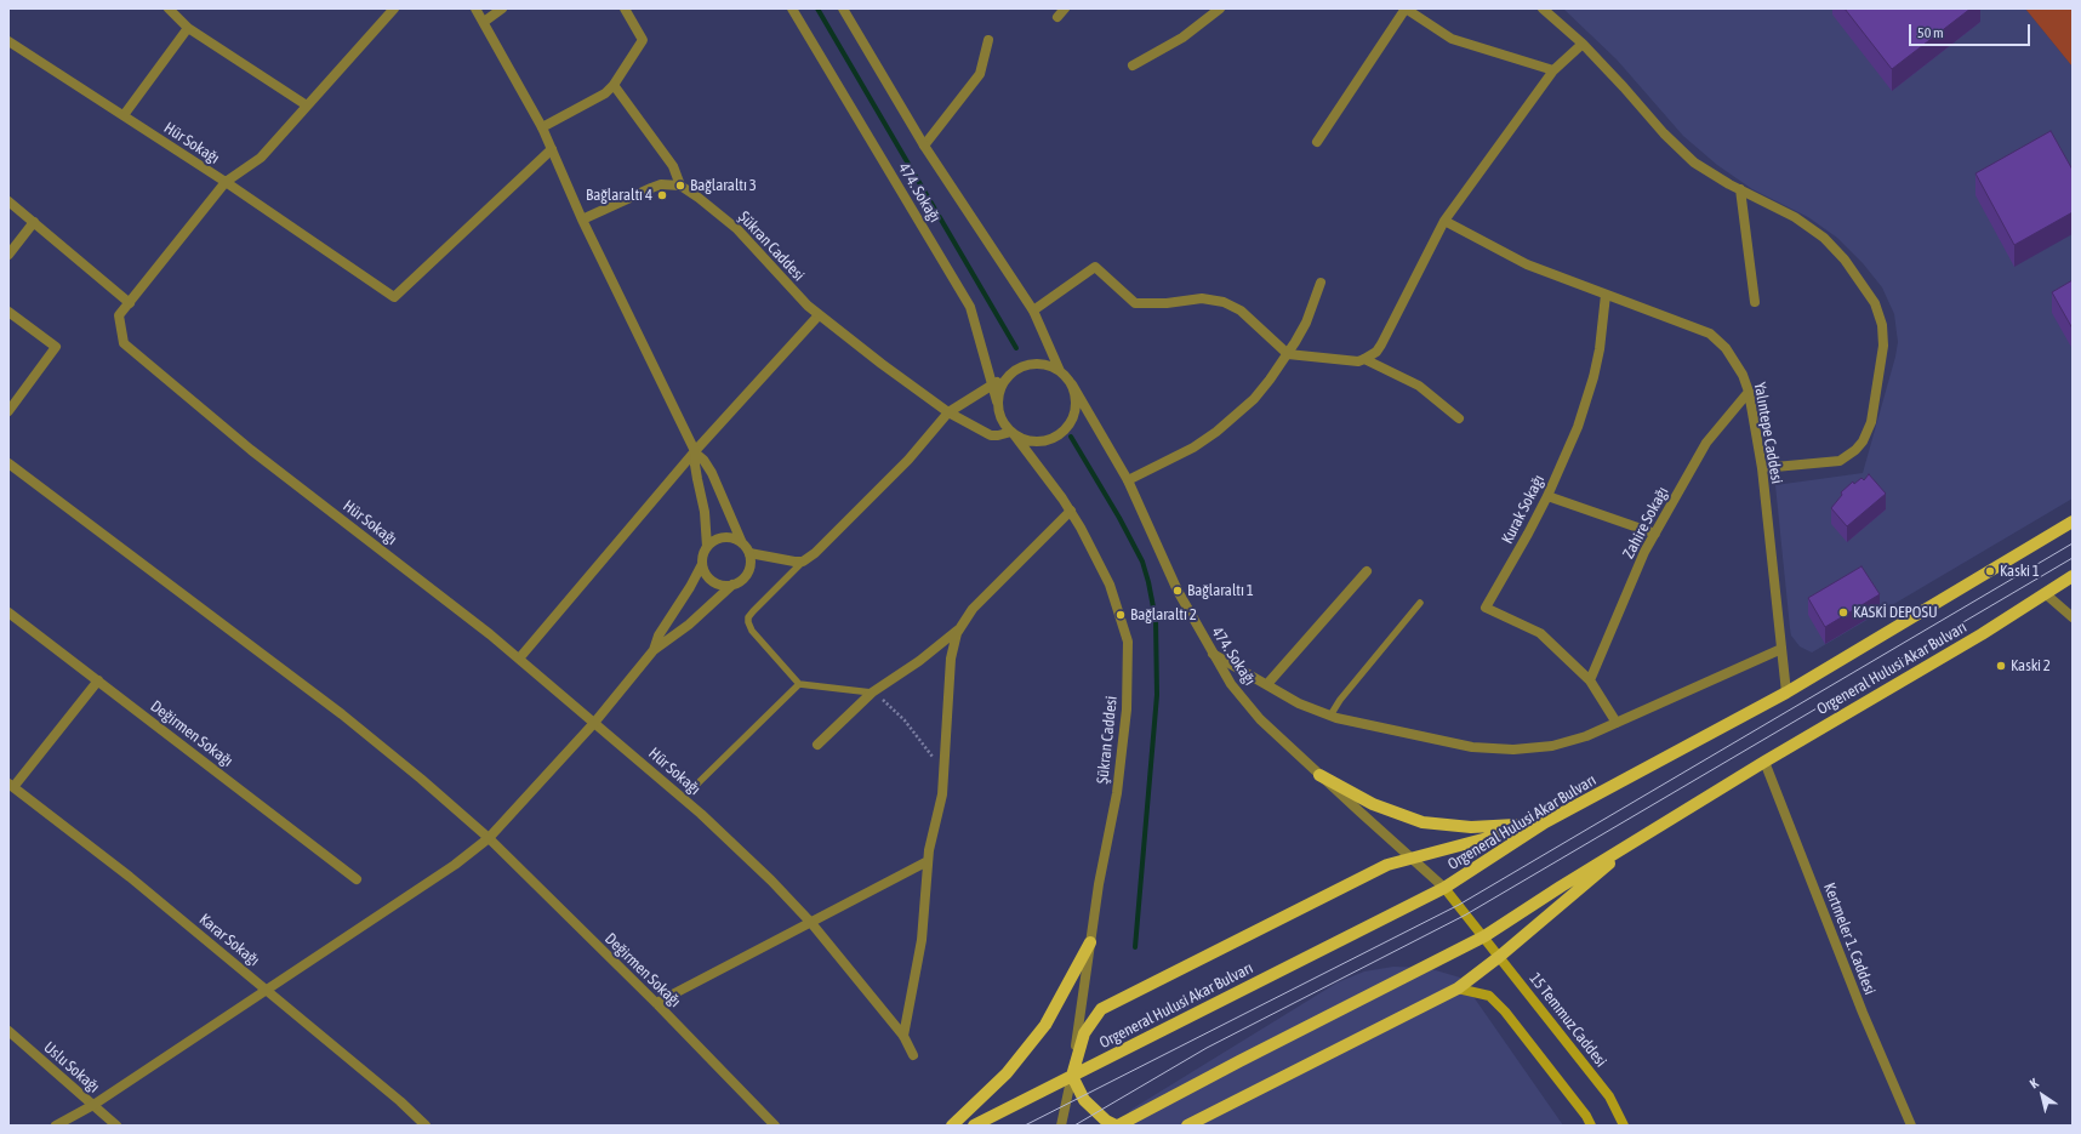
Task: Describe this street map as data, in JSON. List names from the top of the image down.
{
  "streets": {
    "main road": ["Orgeneral Hulusi Akar Bulvarı", "15 Temmuz Caddesi"],
    "street": [
      "Hür Sokağı",
      "474. Sokağı",
      "Şükran Caddesi",
      "Yalıntepe Caddesi",
      "Kurak Sokağı",
      "Zahire Sokağı",
      "Değirmen Sokağı",
      "Kertmeler 1. Caddesi",
      "Karar Sokağı",
      "Uslu Sokağı"
    ]
  },
  "crossings": [
    ["474. Sokağı", "Şükran Caddesi"],
    ["474. Sokağı", "Orgeneral Hulusi Akar Bulvarı"],
    ["474. Sokağı", "15 Temmuz Caddesi"],
    ["Şükran Caddesi", "Orgeneral Hulusi Akar Bulvarı"],
    ["Yalıntepe Caddesi", "Kurak Sokağı"],
    ["Yalıntepe Caddesi", "Zahire Sokağı"],
    ["Yalıntepe Caddesi", "Orgeneral Hulusi Akar Bulvarı"],
    ["Kurak Sokağı", "Zahire Sokağı"],
    ["Orgeneral Hulusi Akar Bulvarı", "Kertmeler 1. Caddesi"],
    ["Orgeneral Hulusi Akar Bulvarı", "15 Temmuz Caddesi"]
  ],
  "places": [
    "Bağlaraltı 3",
    "Bağlaraltı 4",
    "Kaski 1",
    "Bağlaraltı 1",
    "KASKİ DEPOSU",
    "Bağlaraltı 2",
    "Kaski 2"
  ],
  "scale_bar": "50 m",
  "north": "top left"
}
